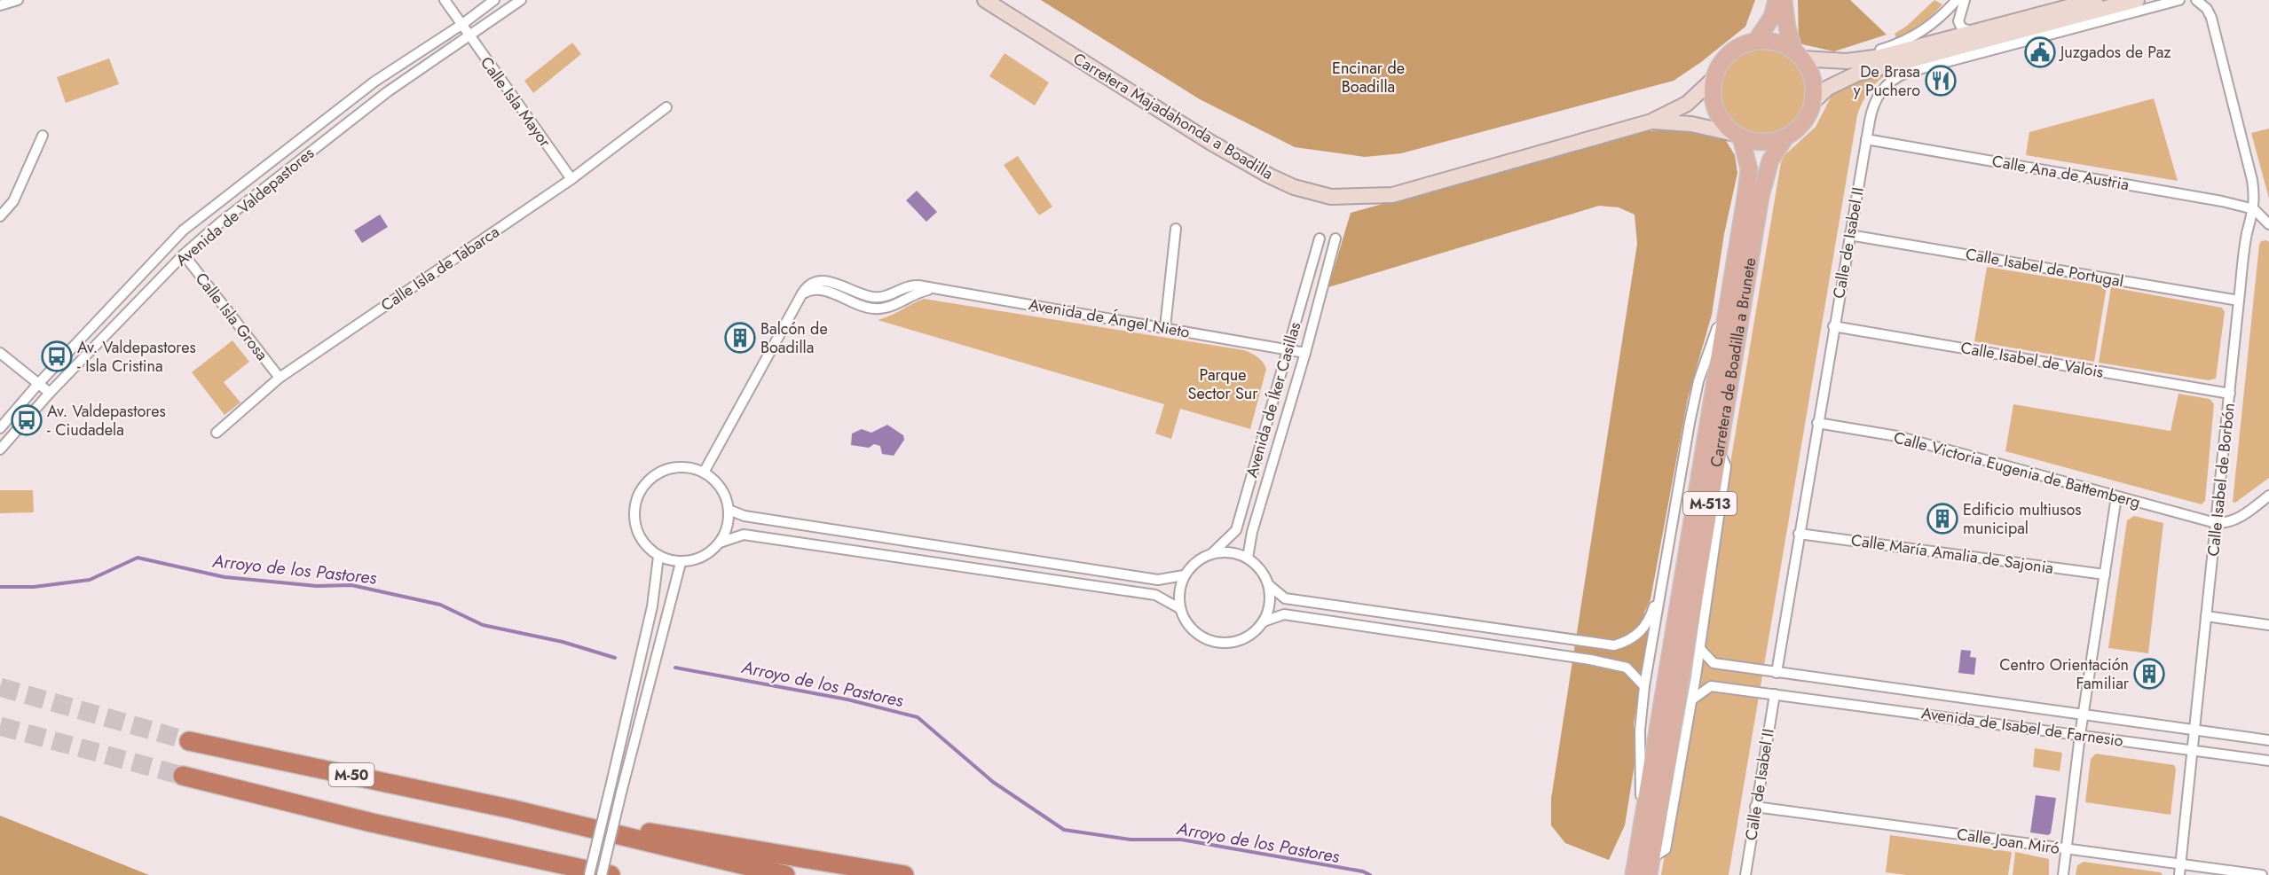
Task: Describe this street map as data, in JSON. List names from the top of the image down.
{
  "streets": {
    "highway": ["M-50"],
    "main road": ["Carretera de Boadilla a Brunete", "M-513"],
    "street": [
      "Calle Isla Mayor",
      "Carretera Majadahonda a Boadilla",
      "Calle Ana de Austria",
      "Avenida de Valdepastores",
      "Calle de Isabel II",
      "Calle Isabel de Portugal",
      "Calle Isla de Tabarca",
      "Calle Isla Grosa",
      "Avenida de Ángel Nieto",
      "Calle Isabel de Valois",
      "Avenida de Íker Casillas",
      "Calle Victoria Eugenia de Battemberg",
      "Calle Isabel de Borbón",
      "Calle María Amalia de Sajonia",
      "Avenida de Isabel de Farnesio",
      "Calle Joan Miró"
    ]
  },
  "crossings": [
    ["Calle Isla Mayor", "Avenida de Valdepastores"],
    ["Calle Isla Mayor", "Calle Isla de Tabarca"],
    ["Carretera Majadahonda a Boadilla", "Carretera de Boadilla a Brunete"],
    ["Carretera Majadahonda a Boadilla", "M-513"],
    ["Calle Ana de Austria", "Calle de Isabel II"],
    ["Calle Ana de Austria", "Calle Isabel de Borbón"],
    ["Avenida de Valdepastores", "Calle Isla Grosa"],
    ["Calle de Isabel II", "Calle Isabel de Portugal"],
    ["Calle de Isabel II", "Calle Isabel de Valois"],
    ["Calle de Isabel II", "Calle Victoria Eugenia de Battemberg"],
    ["Calle de Isabel II", "Calle María Amalia de Sajonia"],
    ["Calle de Isabel II", "Avenida de Isabel de Farnesio"],
    ["Calle de Isabel II", "Calle Joan Miró"],
    ["Calle Isabel de Portugal", "Calle Isabel de Borbón"],
    ["Calle Isla de Tabarca", "Calle Isla Grosa"],
    ["Avenida de Ángel Nieto", "Avenida de Íker Casillas"],
    ["Calle Isabel de Valois", "Calle Isabel de Borbón"],
    ["Carretera de Boadilla a Brunete", "M-513"],
    ["Calle Victoria Eugenia de Battemberg", "Calle Isabel de Borbón"],
    ["Calle Isabel de Borbón", "Avenida de Isabel de Farnesio"],
    ["Calle Isabel de Borbón", "Calle Joan Miró"]
  ],
  "water": ["Arroyo de los Pastores"],
  "parks": ["Encinar de Boadilla", "Parque Sector Sur"],
  "places": {
    "public building": ["Juzgados de Paz"],
    "restaurant": ["De Brasa y Puchero"],
    "building": ["Balcón de Boadilla", "Edificio multiusos municipal", "Centro Orientación Familiar"],
    "bus stop": ["Av. Valdepastores - Isla Cristina", "Av. Valdepastores - Ciudadela"]
  }
}
